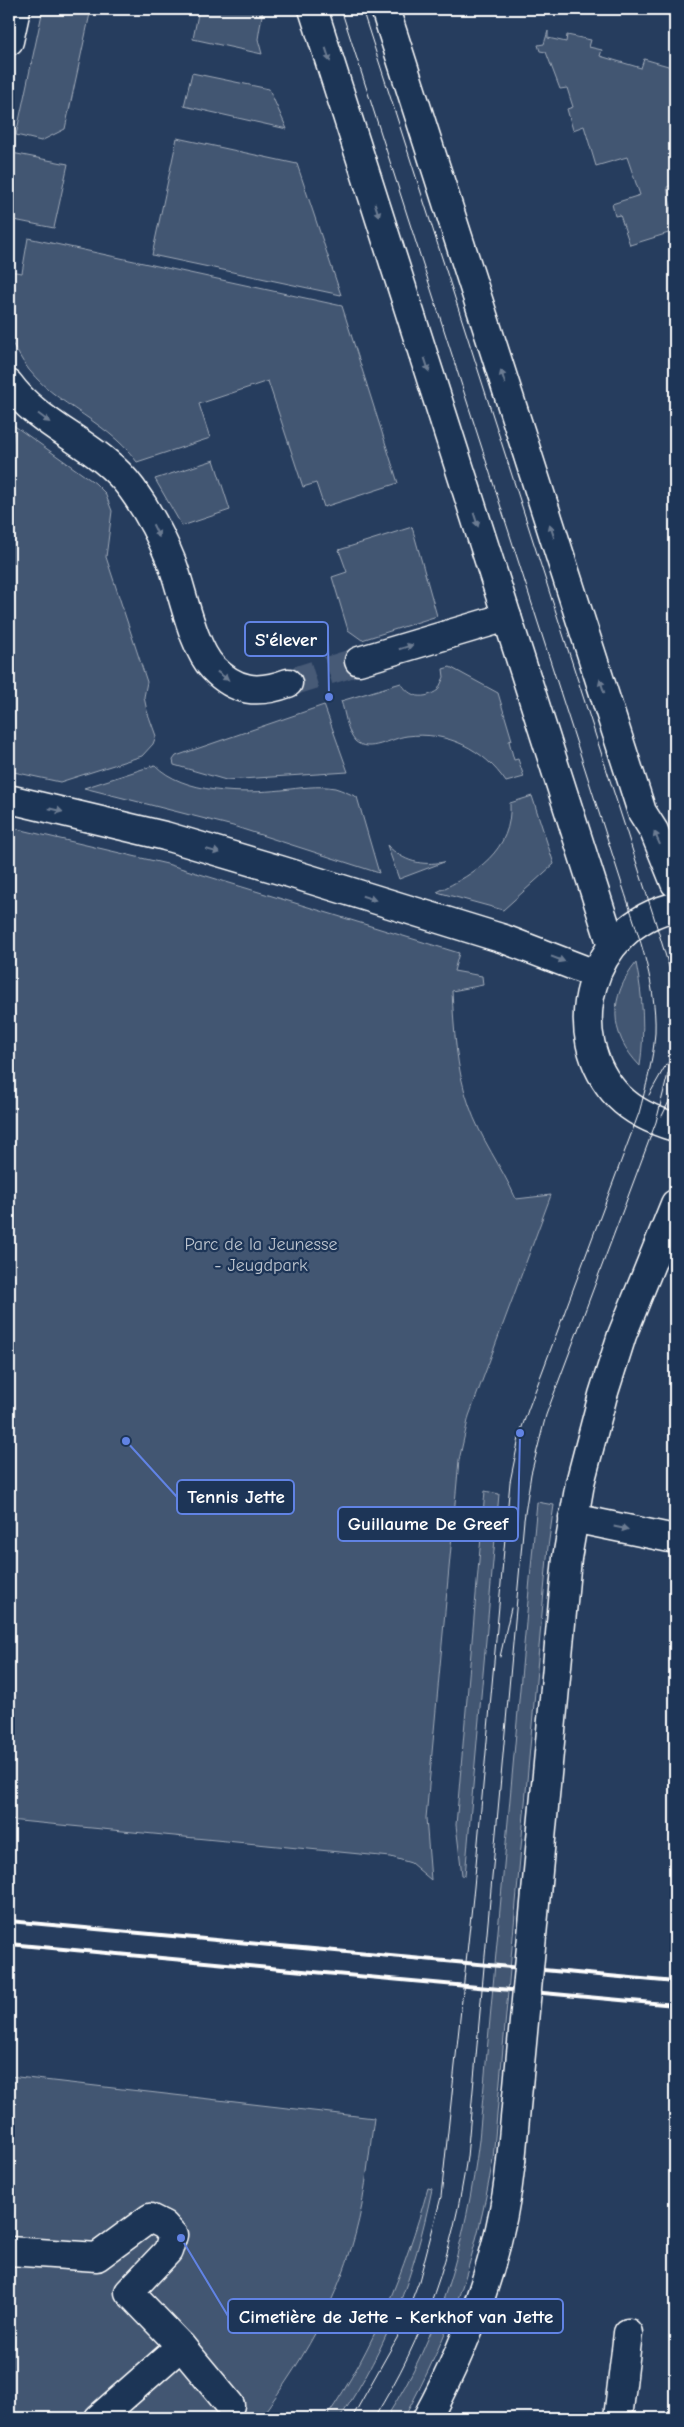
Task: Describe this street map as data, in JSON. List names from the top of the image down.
{
  "parks": ["Parc de la Jeunesse - Jeugdpark"],
  "places": [
    "S'élever",
    "Guillaume De Greef",
    "Tennis Jette",
    "Cimetière de Jette - Kerkhof van Jette"
  ]
}
